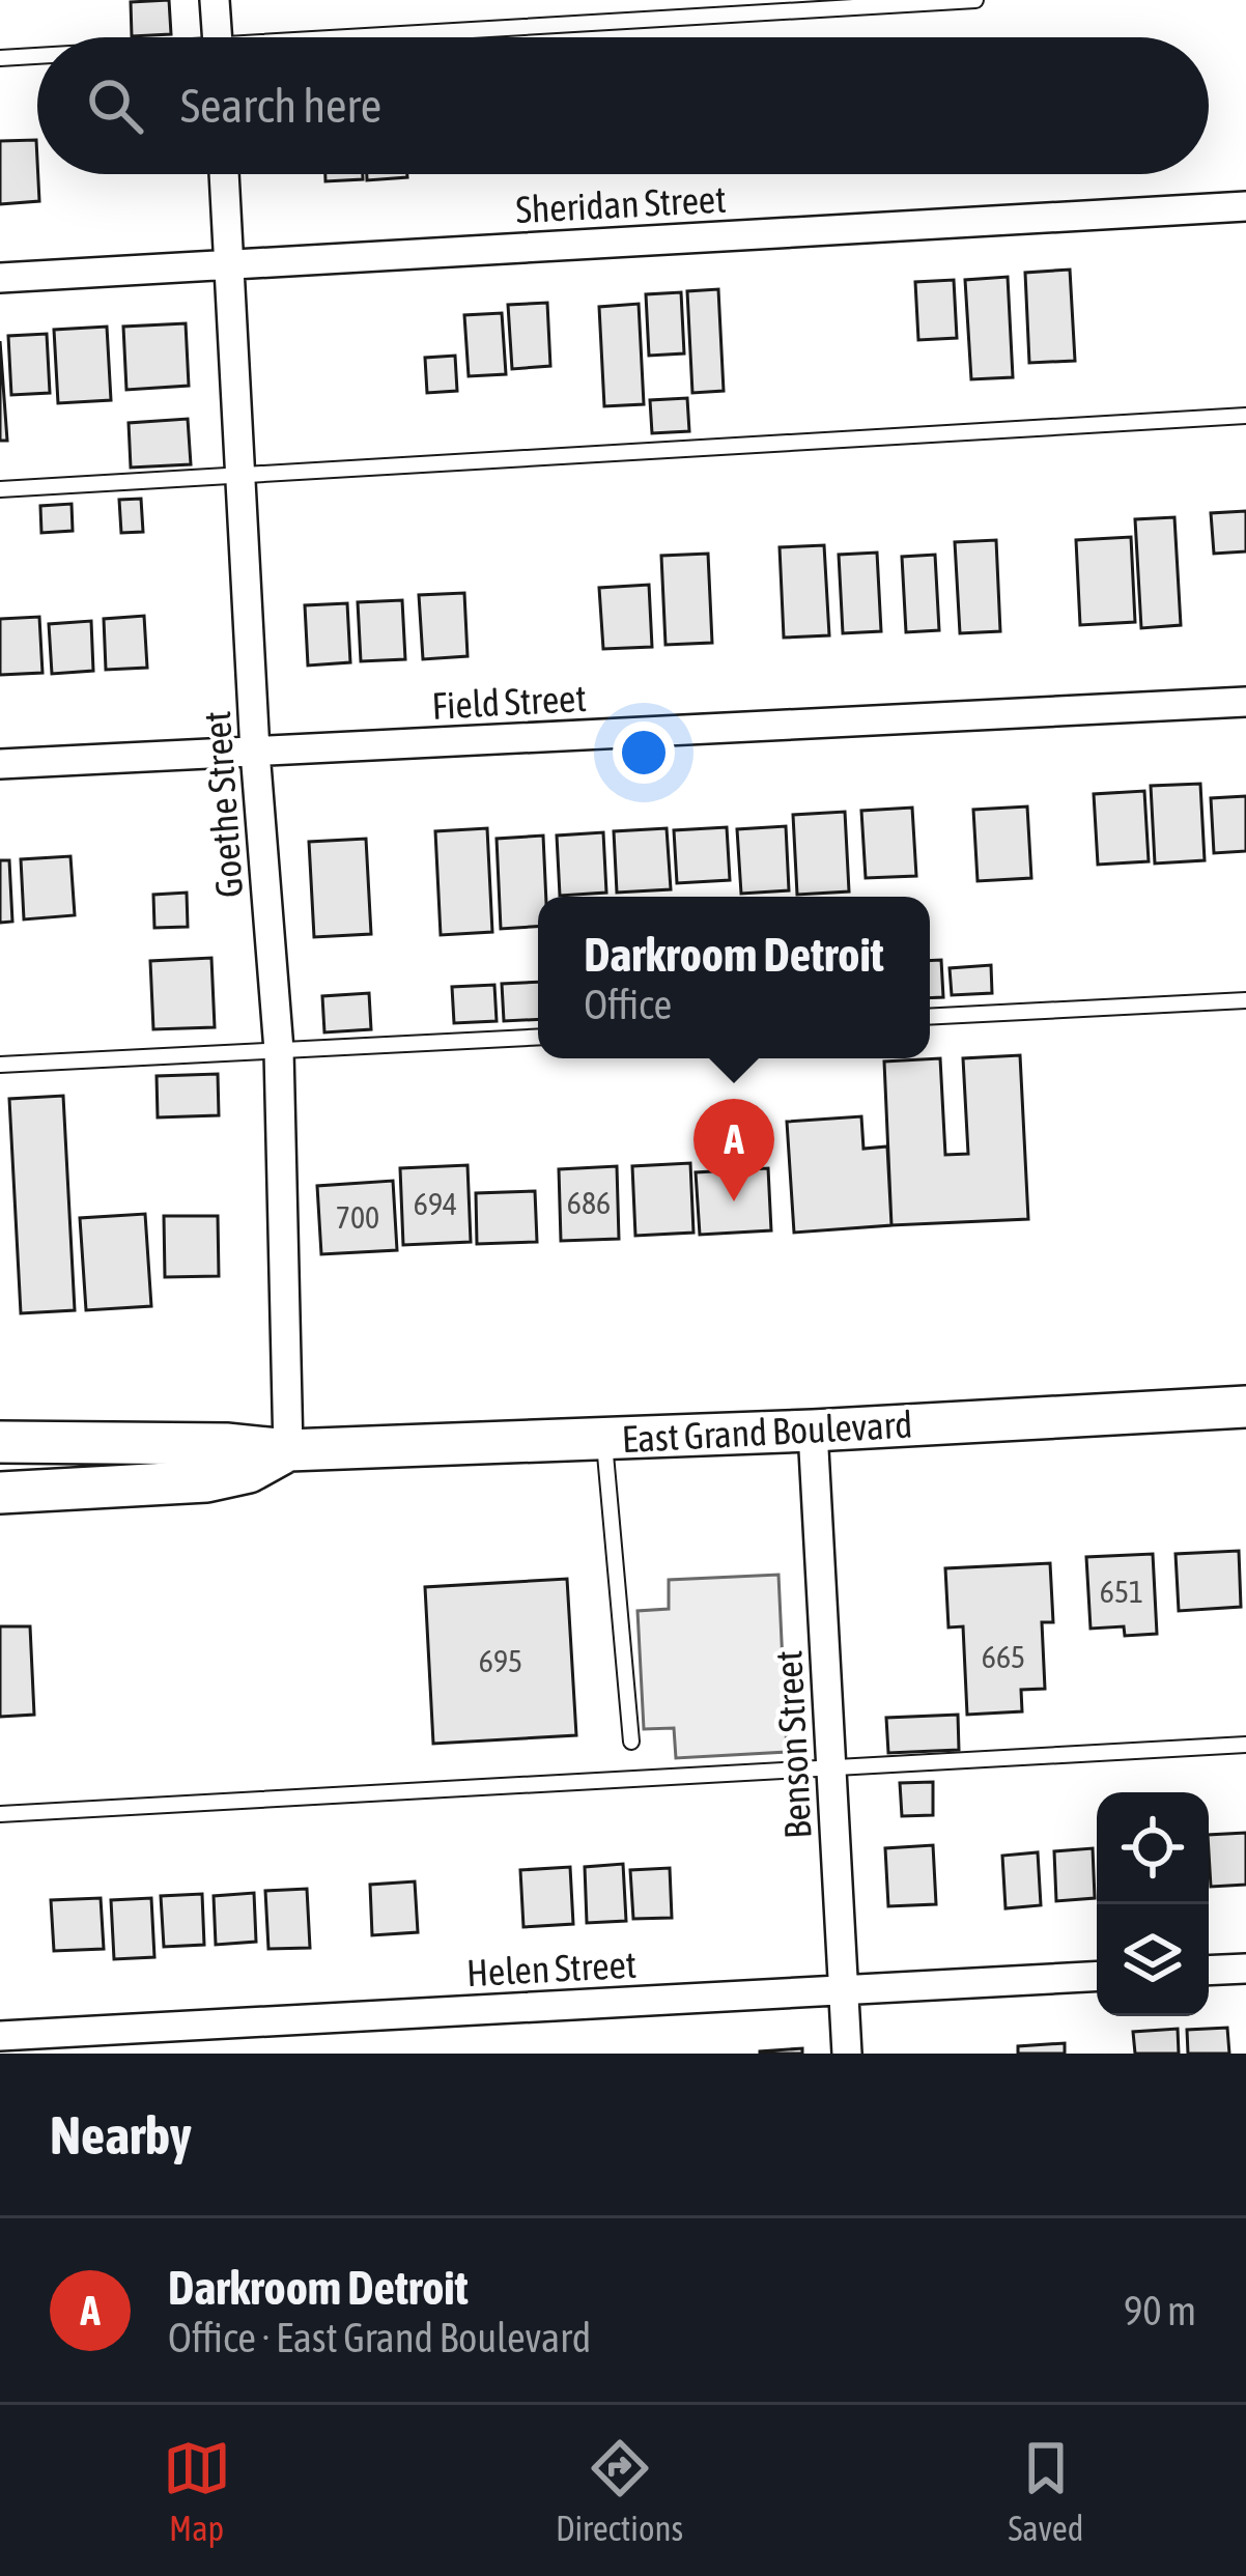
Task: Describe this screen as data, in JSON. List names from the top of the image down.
{
  "streets": {
    "main road": ["East Grand Boulevard"],
    "street": [
      "Sheridan Street",
      "Field Street",
      "Goethe Street",
      "Benson Street",
      "Helen Street"
    ]
  },
  "crossings": [
    ["Sheridan Street", "Goethe Street"],
    ["Field Street", "Goethe Street"],
    ["Goethe Street", "East Grand Boulevard"],
    ["East Grand Boulevard", "Benson Street"],
    ["Benson Street", "Helen Street"]
  ],
  "house_numbers": [
    "686",
    "694",
    "700",
    "651",
    "665",
    "695"
  ],
  "page": {
    "search": "Search here",
    "popup": ["Darkroom Detroit", "Office"],
    "pins": "A",
    "heading": "Nearby",
    "list": [
      {
        "mark": "A",
        "name": "Darkroom Detroit",
        "note": "Office · East Grand Boulevard",
        "value": "90 m"
      }
    ],
    "nav": ["Map", "Directions", "Saved"]
  }
}
